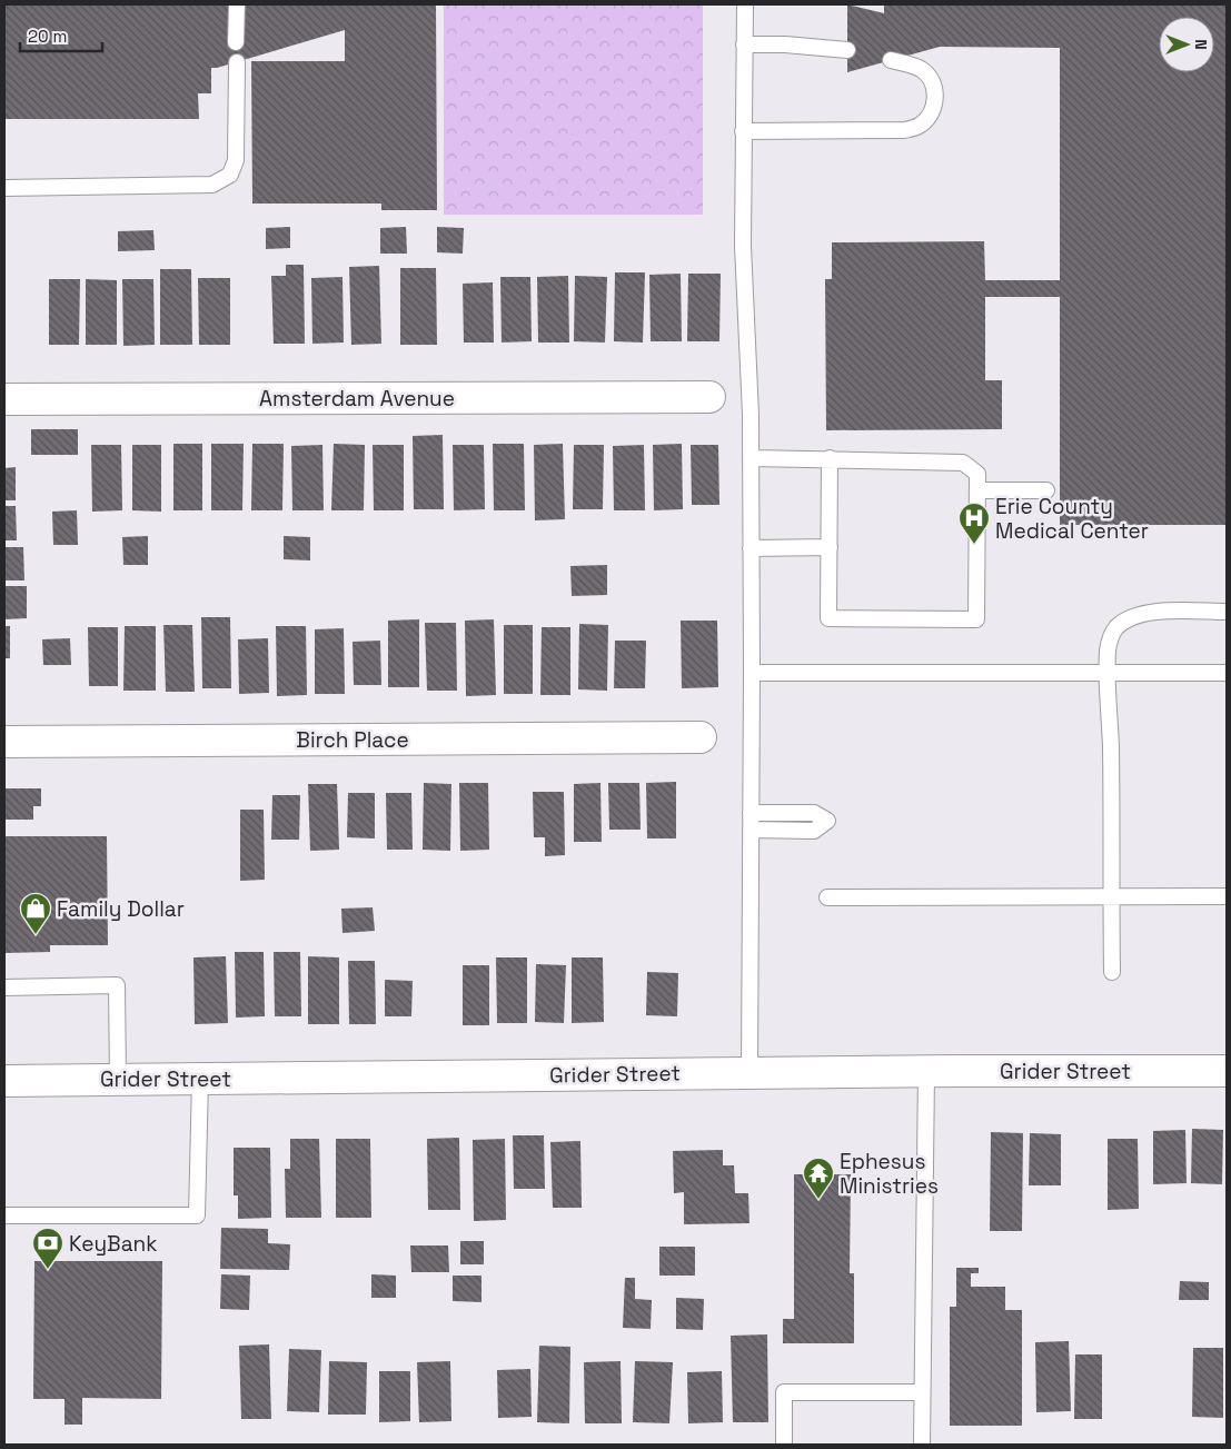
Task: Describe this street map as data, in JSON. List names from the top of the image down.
{
  "streets": {
    "street": ["Amsterdam Avenue", "Birch Place", "Grider Street"]
  },
  "places": {
    "hospital": ["Erie County Medical Center"],
    "shop": ["Family Dollar"],
    "temple": ["Ephesus Ministries"],
    "bank": ["KeyBank"]
  },
  "scale_bar": "20 m",
  "north": "right"
}
